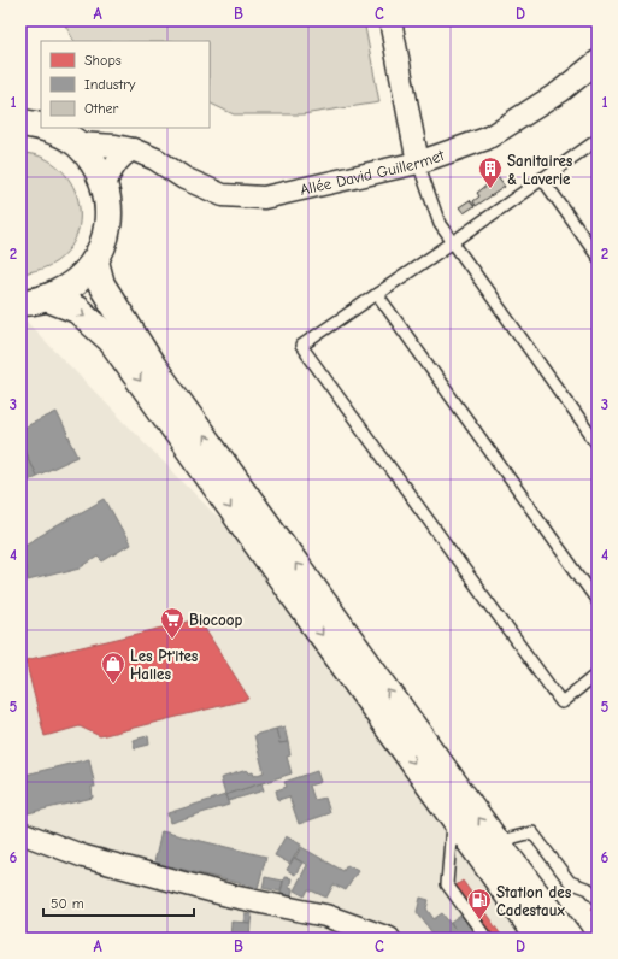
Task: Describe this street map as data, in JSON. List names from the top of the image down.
{
  "streets": {
    "street": ["Allée David Guillermet"]
  },
  "places": {
    "building": ["Sanitaires & Laverie"],
    "supermarket": ["Biocoop"],
    "shop": ["Les Pt'ites Halles"],
    "fuel station": ["Station des Cadestaux"]
  },
  "legend": ["Shops", "Industry", "Other"],
  "scale_bar": "50 m",
  "grid": {
    "columns": [
      "A",
      "B",
      "C",
      "D"
    ],
    "rows": [
      "1",
      "2",
      "3",
      "4",
      "5",
      "6"
    ]
  }
}
